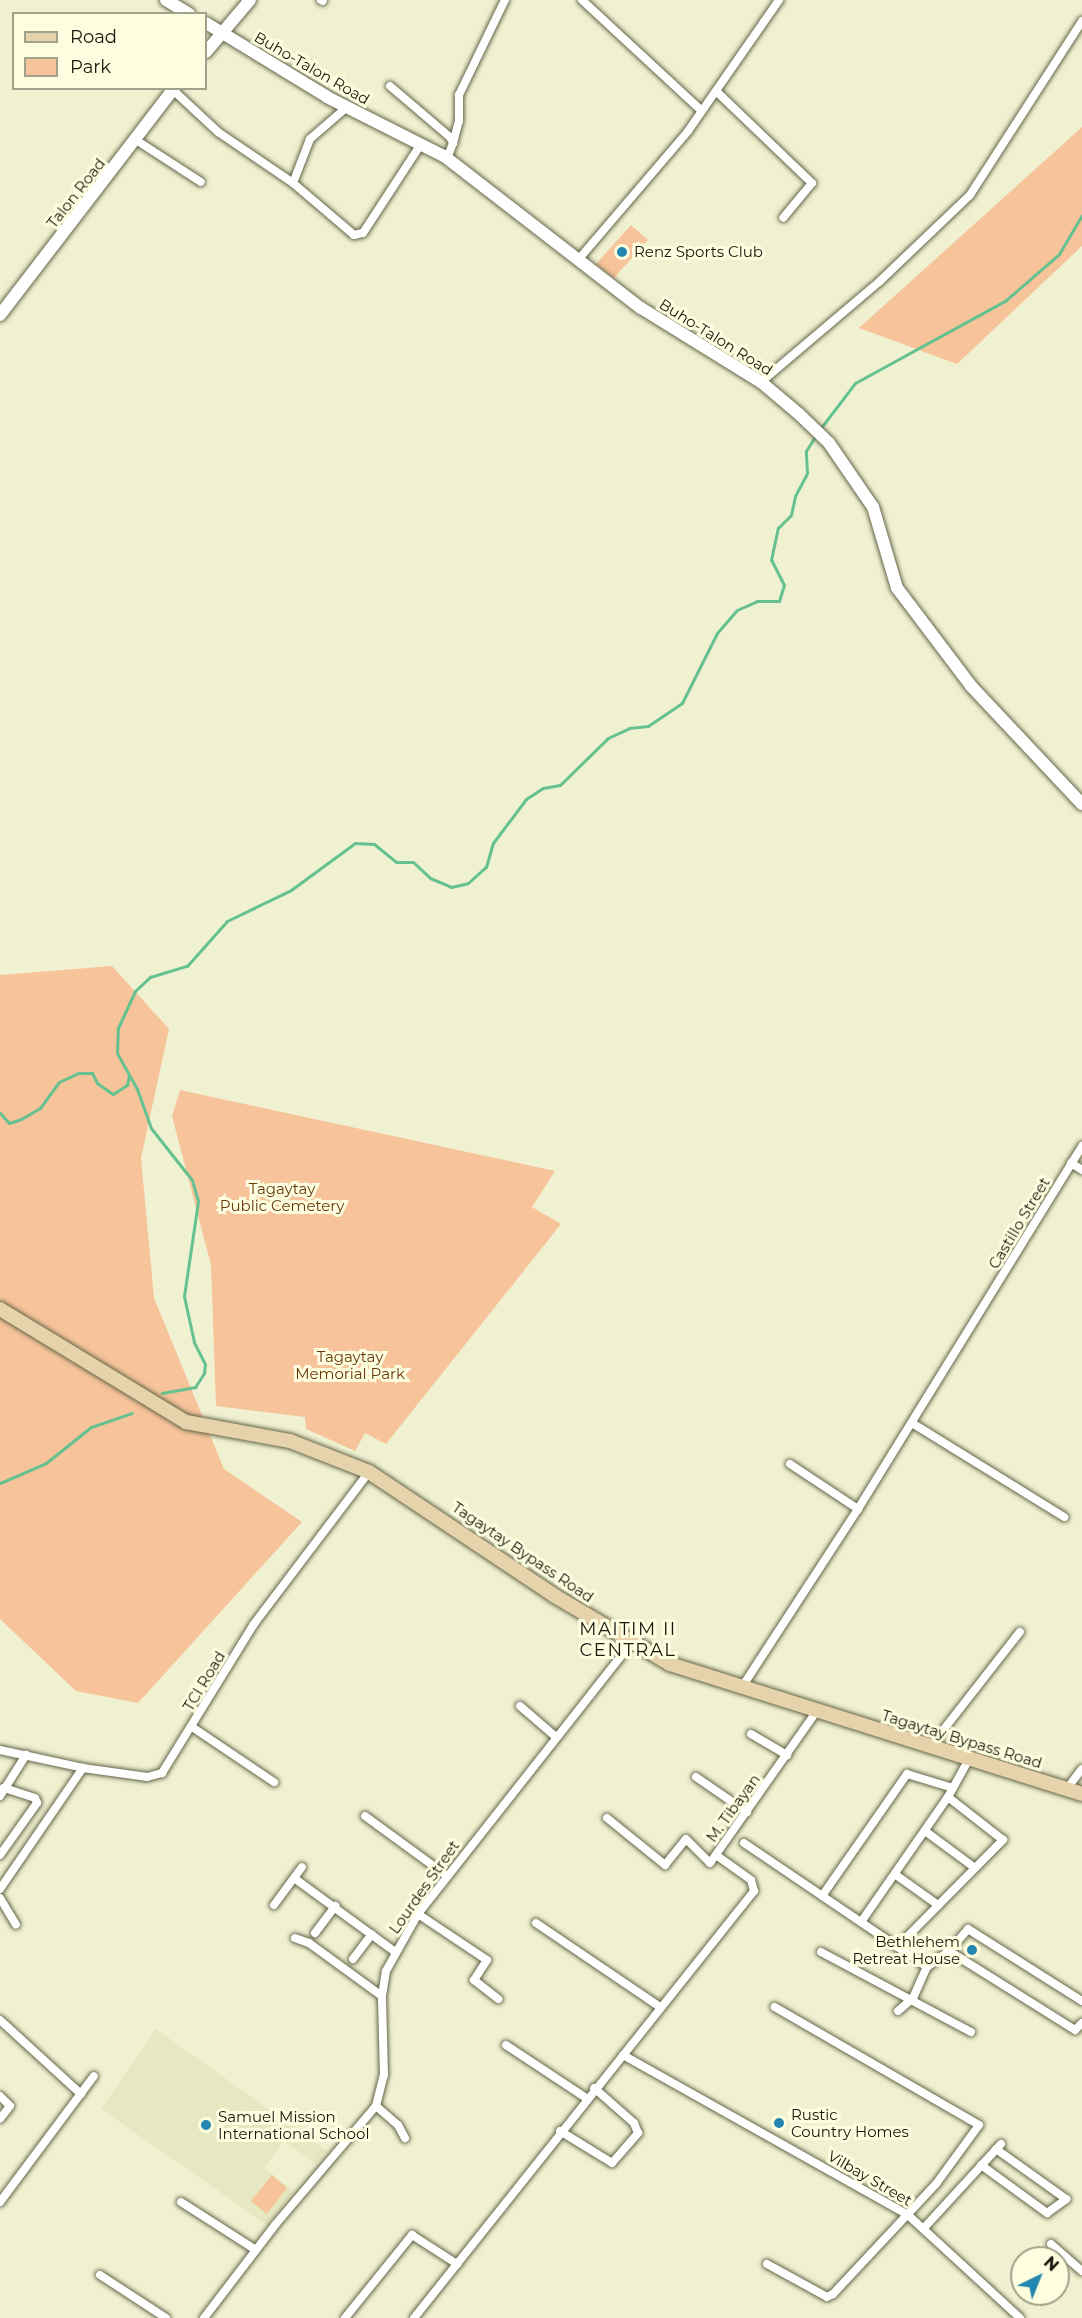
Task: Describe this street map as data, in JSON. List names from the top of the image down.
{
  "streets": {
    "main road": ["Tagaytay Bypass Road"],
    "street": [
      "Buho-Talon Road",
      "Talon Road",
      "Castillo Street",
      "TCI Road",
      "M. Tibayan",
      "Lourdes Street",
      "Vilbay Street"
    ]
  },
  "crossings": [
    ["Castillo Street", "Tagaytay Bypass Road"],
    ["Tagaytay Bypass Road", "TCI Road"],
    ["Tagaytay Bypass Road", "M. Tibayan"],
    ["Tagaytay Bypass Road", "Lourdes Street"]
  ],
  "districts": ["MAITIM II CENTRAL"],
  "parks": ["Tagaytay Public Cemetery", "Tagaytay Memorial Park"],
  "places": [
    "Renz Sports Club",
    "Bethlehem Retreat House",
    "Rustic Country Homes",
    "Samuel Mission International School"
  ],
  "legend": ["Road", "Park"],
  "north": "top right"
}
